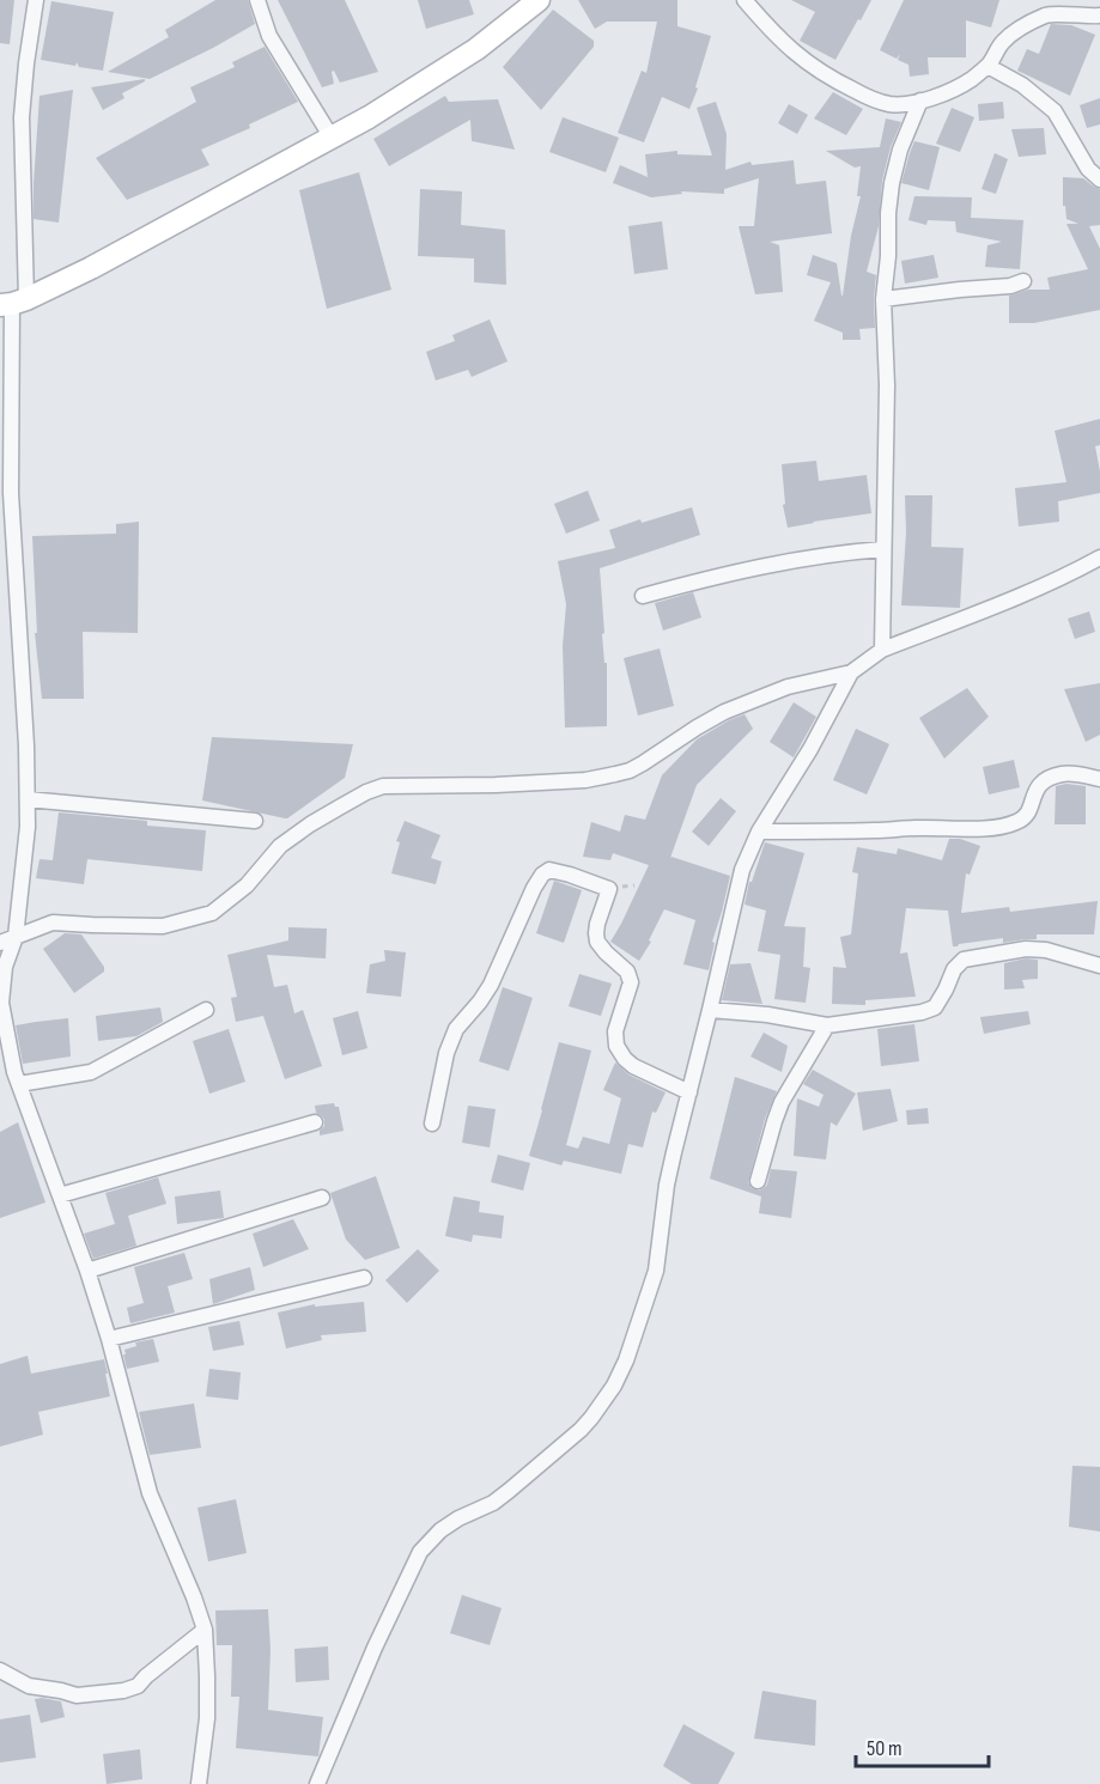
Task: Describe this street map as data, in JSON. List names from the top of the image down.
{
  "scale_bar": "50 m"
}
